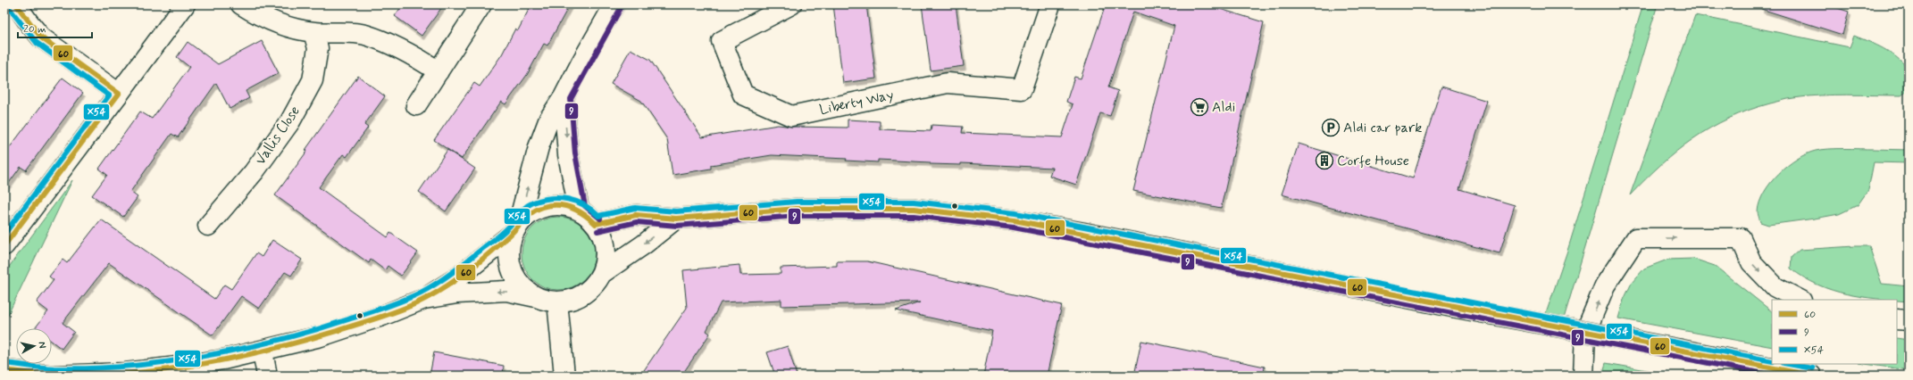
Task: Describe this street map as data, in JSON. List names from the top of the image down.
{
  "streets": {
    "street": ["Liberty Way", "Vallis Close"]
  },
  "places": {
    "supermarket": ["Aldi"],
    "parking": ["Aldi car park"],
    "building": ["Corfe House"]
  },
  "lines": ["transit line 60", "transit line 9", "transit line X54"],
  "legend": ["60", "9", "X54"],
  "scale_bar": "20 m",
  "north": "right"
}
